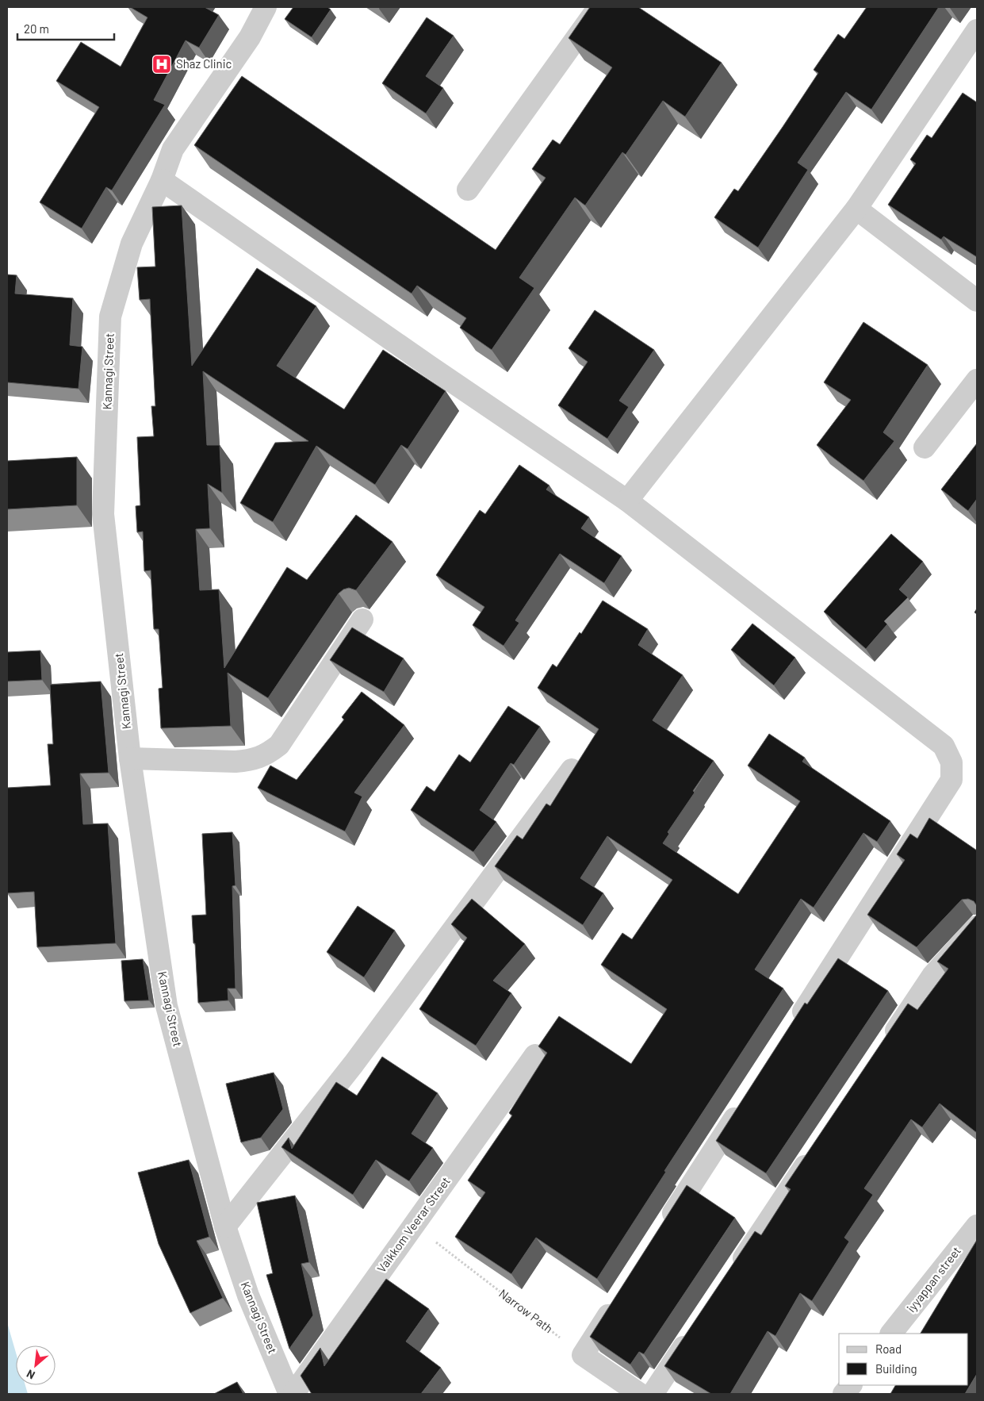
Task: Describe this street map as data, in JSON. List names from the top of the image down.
{
  "streets": {
    "street": ["Kannagi Street", "Vaikkom Veerar Street", "iyyappan street"],
    "path": ["Narrow Path"]
  },
  "crossings": [
    ["Vaikkom Veerar Street", "Narrow Path"]
  ],
  "places": {
    "hospital": ["Shaz Clinic"]
  },
  "legend": ["Road", "Building"],
  "scale_bar": "20 m",
  "north": "bottom left"
}
